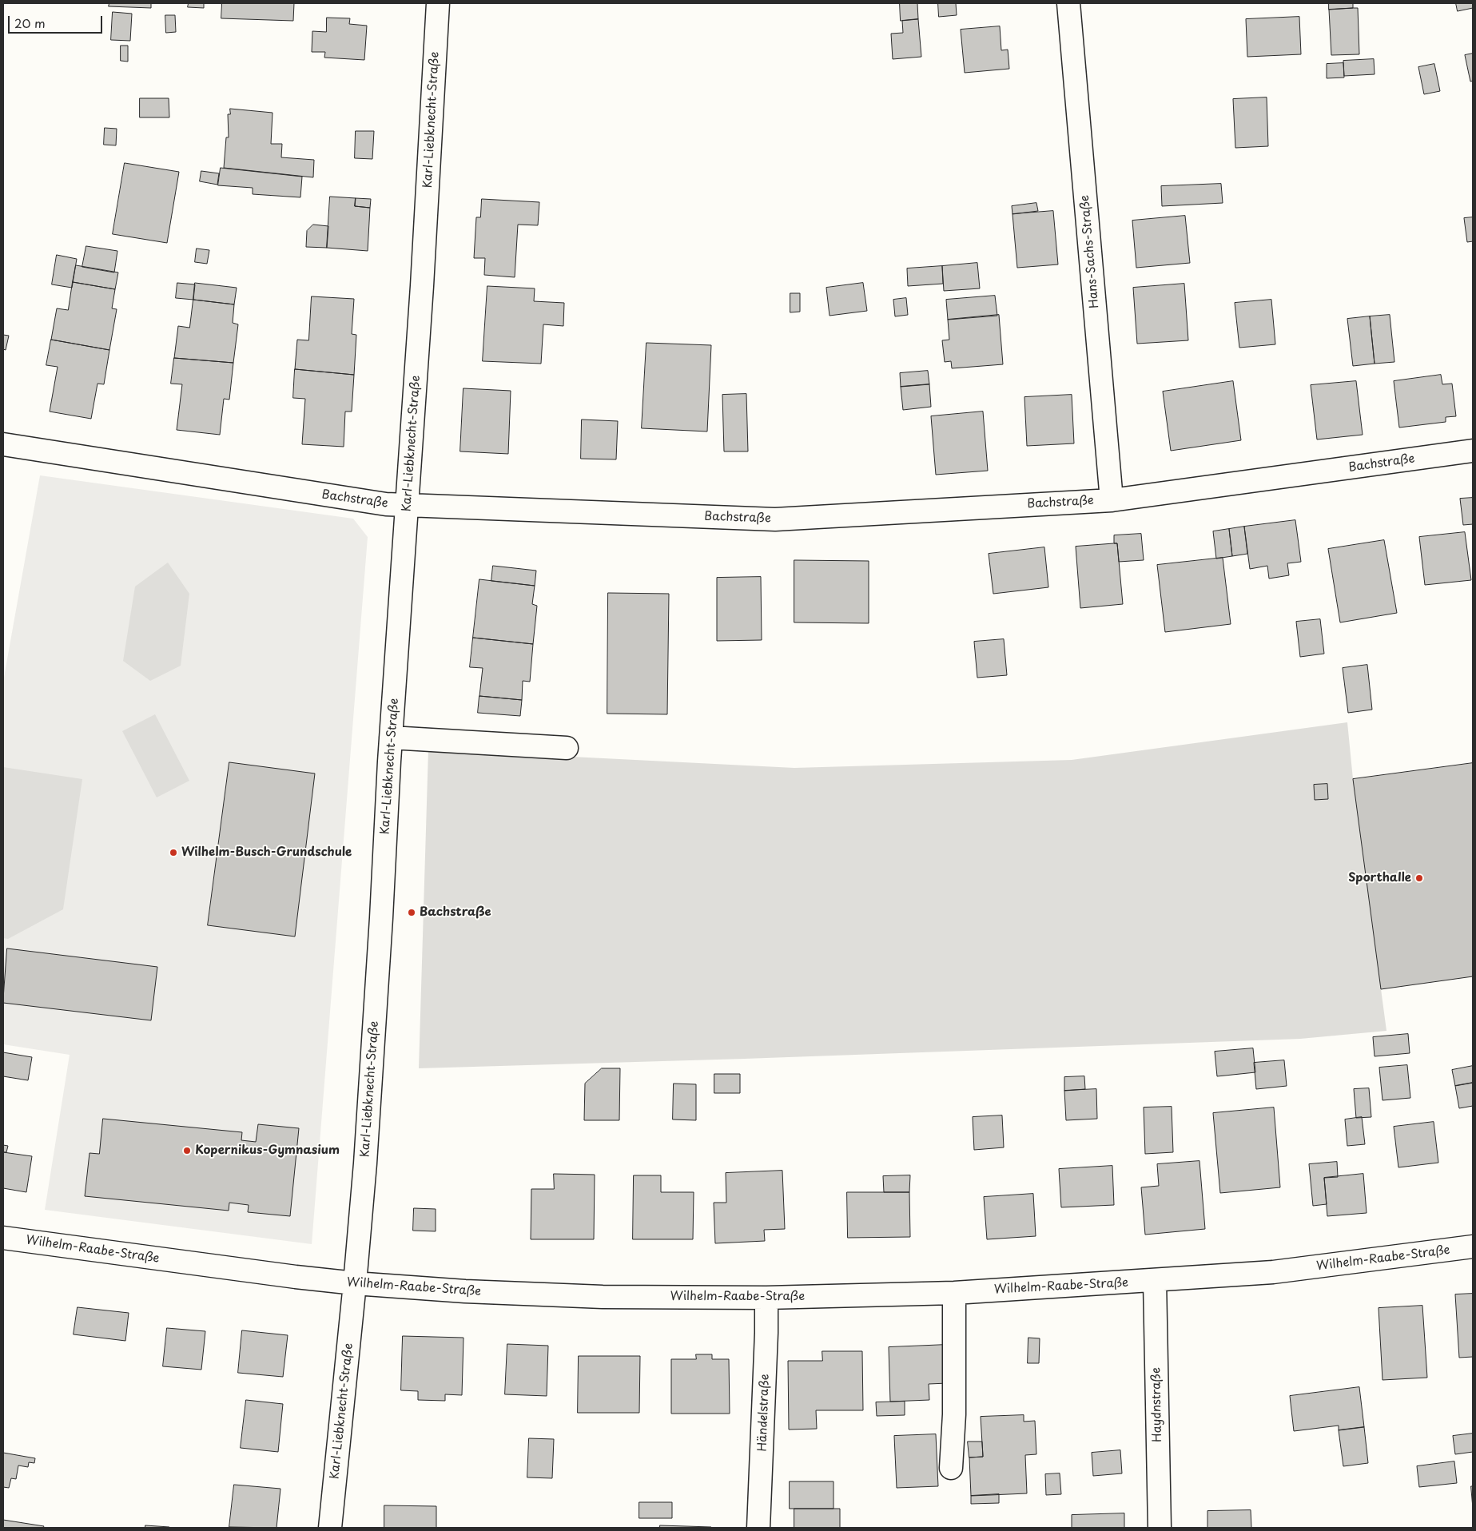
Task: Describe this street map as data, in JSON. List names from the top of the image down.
{
  "streets": {
    "street": [
      "Karl-Liebknecht-Straße",
      "Hans-Sachs-Straße",
      "Bachstraße",
      "Wilhelm-Raabe-Straße",
      "Haydnstraße",
      "Händelstraße"
    ]
  },
  "crossings": [
    ["Karl-Liebknecht-Straße", "Bachstraße"],
    ["Karl-Liebknecht-Straße", "Wilhelm-Raabe-Straße"],
    ["Hans-Sachs-Straße", "Bachstraße"],
    ["Wilhelm-Raabe-Straße", "Haydnstraße"],
    ["Wilhelm-Raabe-Straße", "Händelstraße"]
  ],
  "places": [
    "Wilhelm-Busch-Grundschule",
    "Sporthalle",
    "Bachstraße",
    "Kopernikus-Gymnasium"
  ],
  "scale_bar": "20 m"
}
